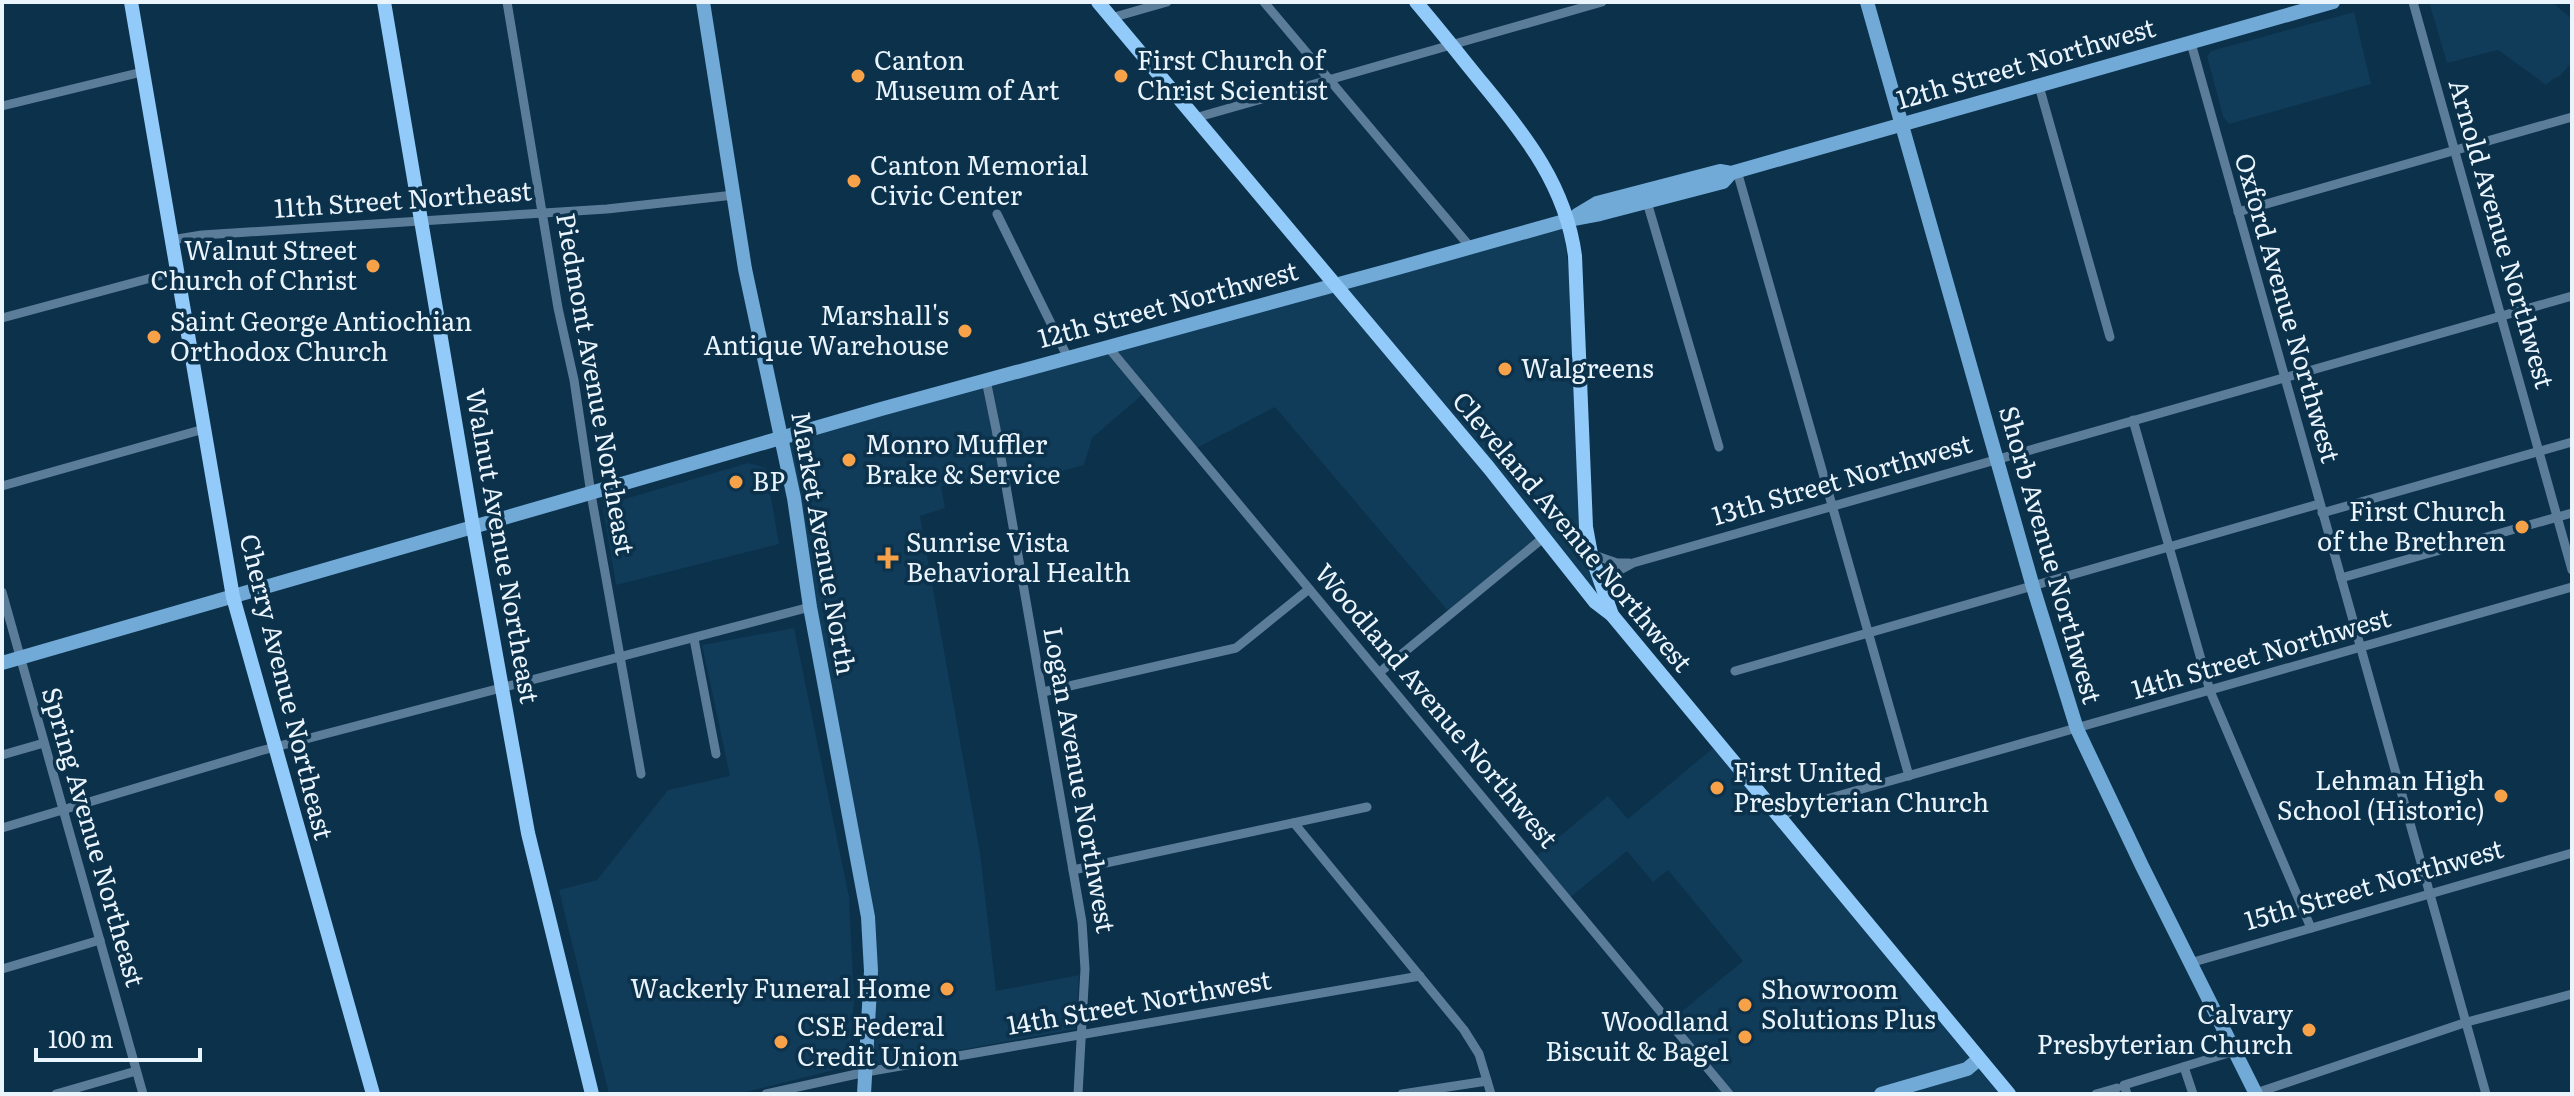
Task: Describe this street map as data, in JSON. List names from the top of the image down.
{
  "streets": {
    "main road": [
      "12th Street Northwest",
      "Cleveland Avenue Northwest",
      "Market Avenue North",
      "Walnut Avenue Northeast",
      "Shorb Avenue Northwest",
      "Cherry Avenue Northeast"
    ],
    "street": [
      "11th Street Northeast",
      "Arnold Avenue Northwest",
      "Oxford Avenue Northwest",
      "Piedmont Avenue Northeast",
      "13th Street Northwest",
      "14th Street Northwest",
      "Woodland Avenue Northwest",
      "Logan Avenue Northwest",
      "Spring Avenue Northeast",
      "15th Street Northwest"
    ]
  },
  "crossings": [
    ["12th Street Northwest", "Oxford Avenue Northwest"],
    ["12th Street Northwest", "Piedmont Avenue Northeast"],
    ["12th Street Northwest", "Cleveland Avenue Northwest"],
    ["12th Street Northwest", "Market Avenue North"],
    ["12th Street Northwest", "Walnut Avenue Northeast"],
    ["12th Street Northwest", "Shorb Avenue Northwest"],
    ["12th Street Northwest", "Cherry Avenue Northeast"],
    ["12th Street Northwest", "Woodland Avenue Northwest"],
    ["12th Street Northwest", "Logan Avenue Northwest"],
    ["12th Street Northwest", "Spring Avenue Northeast"],
    ["11th Street Northeast", "Piedmont Avenue Northeast"],
    ["11th Street Northeast", "Market Avenue North"],
    ["11th Street Northeast", "Walnut Avenue Northeast"],
    ["11th Street Northeast", "Cherry Avenue Northeast"],
    ["Arnold Avenue Northwest", "13th Street Northwest"],
    ["Oxford Avenue Northwest", "13th Street Northwest"],
    ["Oxford Avenue Northwest", "14th Street Northwest"],
    ["Oxford Avenue Northwest", "15th Street Northwest"],
    ["13th Street Northwest", "Shorb Avenue Northwest"],
    ["Cleveland Avenue Northwest", "14th Street Northwest"],
    ["Market Avenue North", "14th Street Northwest"],
    ["Shorb Avenue Northwest", "14th Street Northwest"],
    ["Shorb Avenue Northwest", "15th Street Northwest"],
    ["14th Street Northwest", "Logan Avenue Northwest"]
  ],
  "places": {
    "other": [
      "Canton Museum of Art",
      "First Church of Christ Scientist",
      "Canton Memorial Civic Center",
      "Walnut Street Church of Christ",
      "Marshall's Antique Warehouse",
      "Saint George Antiochian Orthodox Church",
      "Walgreens",
      "Monro Muffler Brake & Service",
      "BP",
      "First Church of the Brethren",
      "First United Presbyterian Church",
      "Lehman High School (Historic)",
      "Wackerly Funeral Home",
      "Showroom Solutions Plus",
      "Calvary Presbyterian Church",
      "Woodland Biscuit & Bagel",
      "CSE Federal Credit Union"
    ],
    "health": ["Sunrise Vista Behavioral Health"]
  },
  "scale_bar": "100 m"
}
